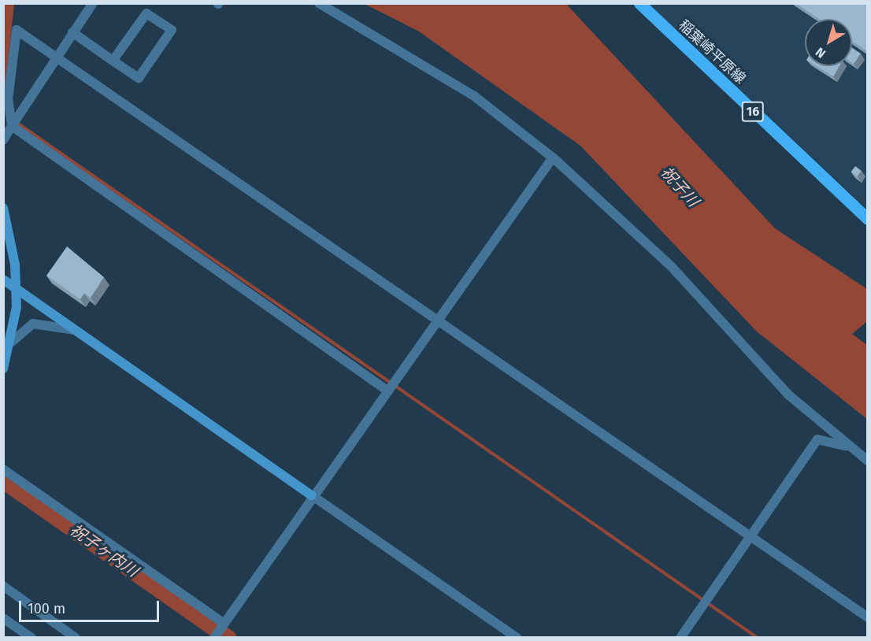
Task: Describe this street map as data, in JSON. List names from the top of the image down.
{
  "streets": {
    "main road": ["稲葉崎平原線", "16"]
  },
  "water": ["祝子川", "祝子ヶ内川"],
  "scale_bar": "100 m",
  "north": "bottom left"
}
